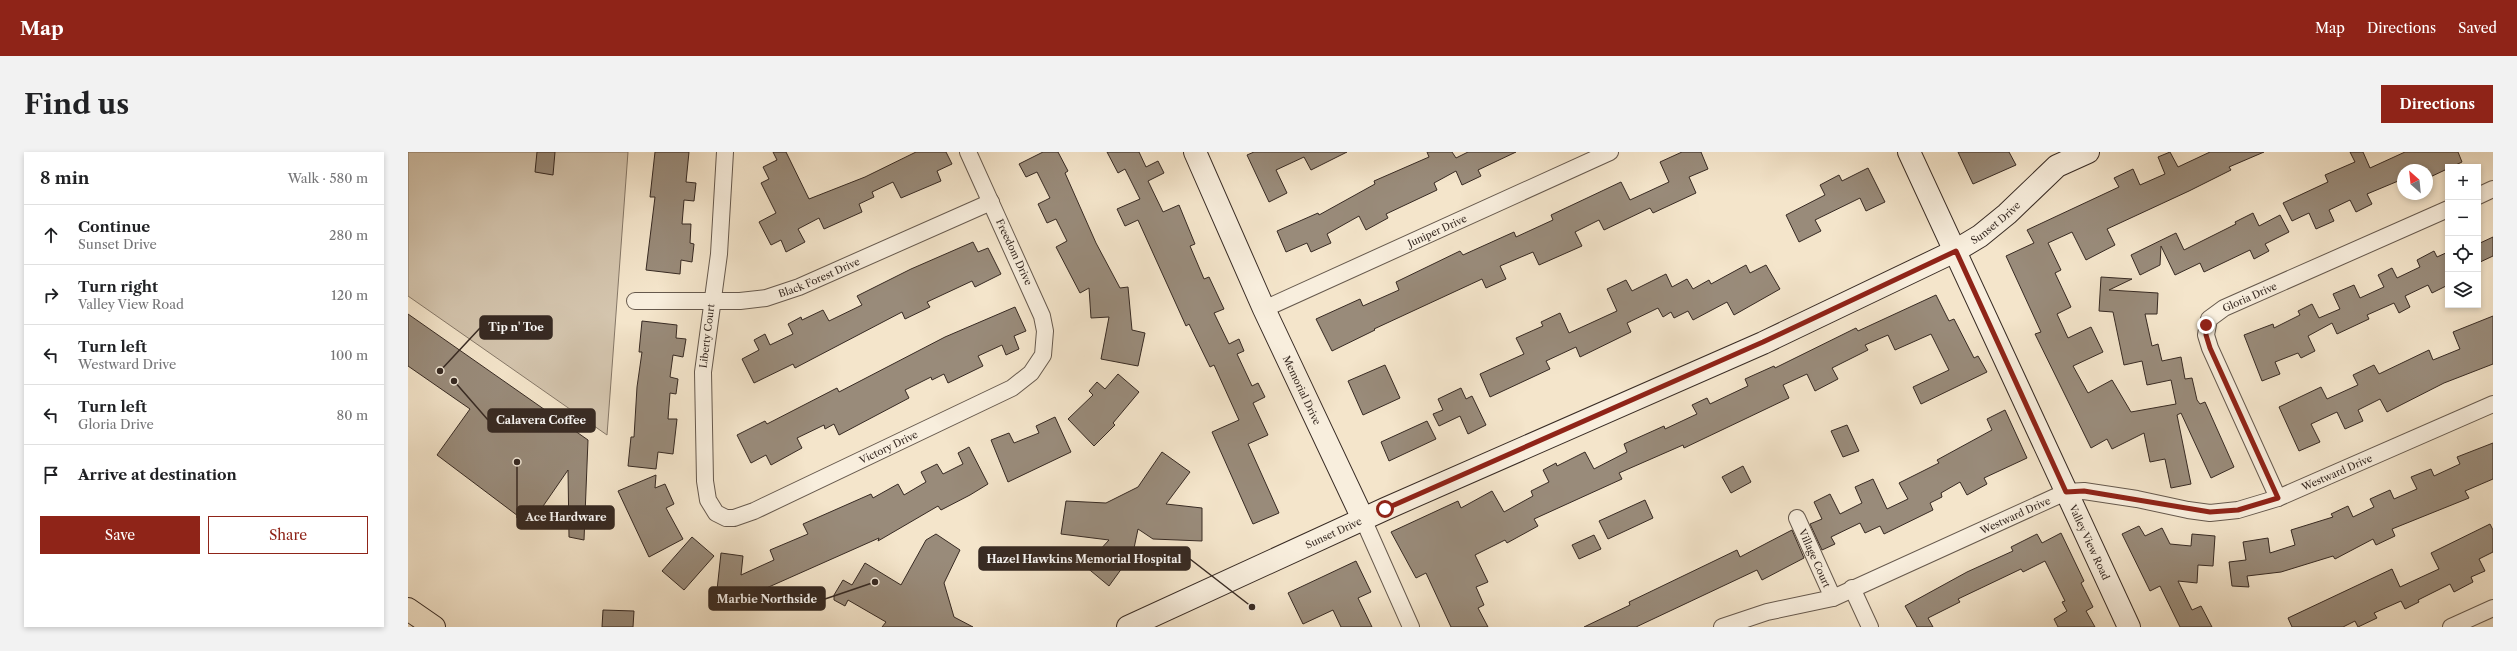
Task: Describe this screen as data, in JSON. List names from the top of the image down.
{
  "streets": {
    "street": [
      "Sunset Drive",
      "Juniper Drive",
      "Freedom Drive",
      "Black Forest Drive",
      "Gloria Drive",
      "Liberty Court",
      "Memorial Drive",
      "Victory Drive",
      "Westward Drive",
      "Valley View Road",
      "Village Court"
    ]
  },
  "crossings": [
    ["Sunset Drive", "Memorial Drive"],
    ["Sunset Drive", "Valley View Road"],
    ["Juniper Drive", "Memorial Drive"],
    ["Freedom Drive", "Black Forest Drive"],
    ["Freedom Drive", "Victory Drive"],
    ["Black Forest Drive", "Liberty Court"],
    ["Gloria Drive", "Westward Drive"],
    ["Liberty Court", "Victory Drive"],
    ["Westward Drive", "Valley View Road"],
    ["Westward Drive", "Village Court"]
  ],
  "places": [
    "Tip n' Toe",
    "Calavera Coffee",
    "Ace Hardware",
    "Marbie Northside",
    "Hazel Hawkins Memorial Hospital"
  ],
  "north": "top left",
  "page": {
    "header": "Map",
    "nav": ["Map", "Directions", "Saved"],
    "buttons": [
      "Directions",
      ["Save", "Share"]
    ],
    "title": "Find us",
    "heading": ["8 min", "Walk · 580 m"],
    "map_buttons": ["+", "−"],
    "list": [
      ["Continue", "Sunset Drive", "280 m"],
      ["Turn right", "Valley View Road", "120 m"],
      ["Turn left", "Westward Drive", "100 m"],
      ["Turn left", "Gloria Drive", "80 m"],
      "Arrive at destination"
    ]
  }
}
